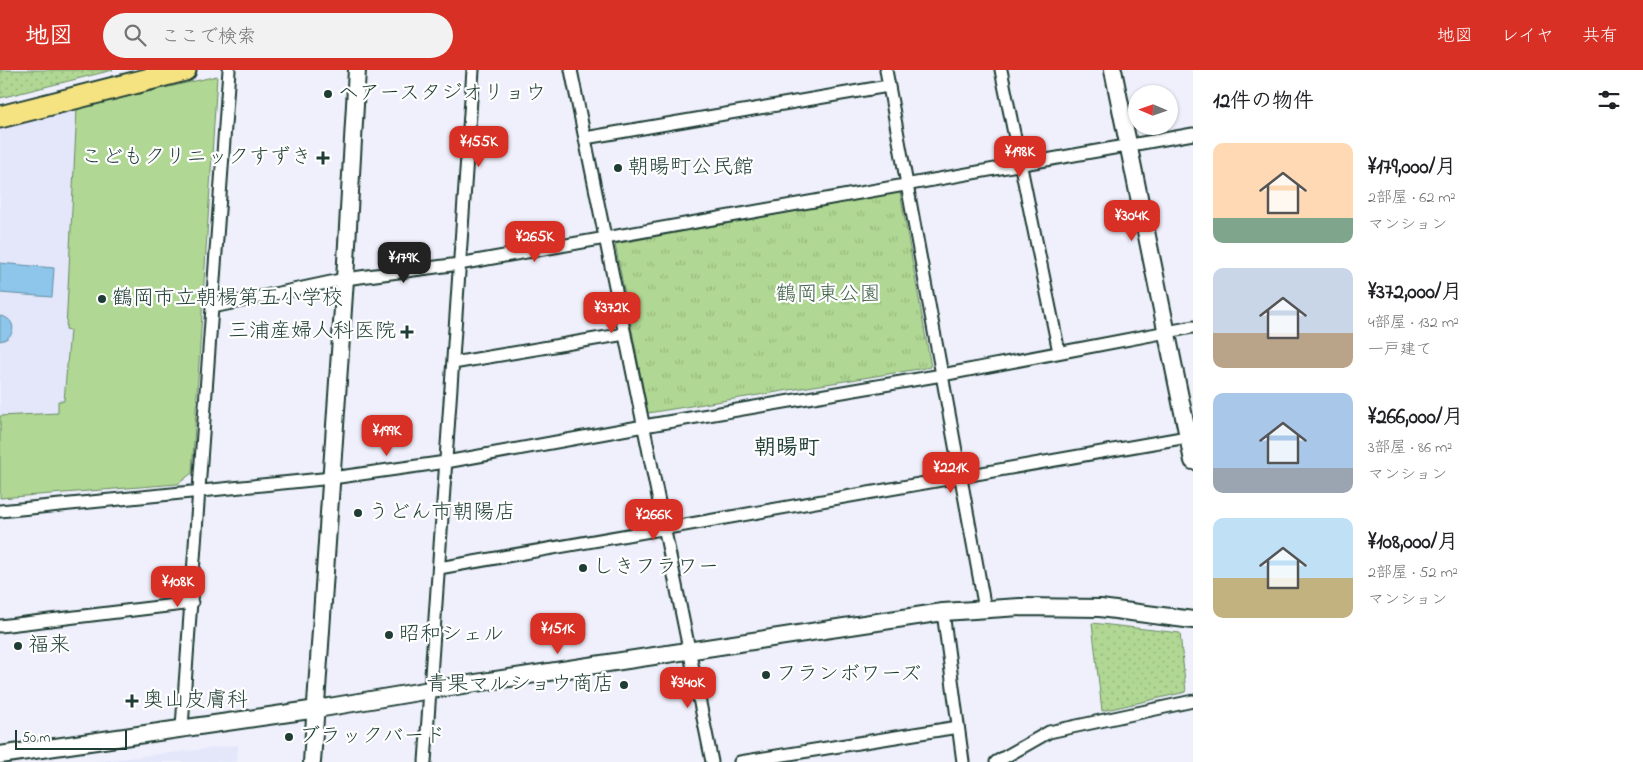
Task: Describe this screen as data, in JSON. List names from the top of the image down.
{
  "districts": ["朝暘町"],
  "parks": ["鶴岡東公園"],
  "places": {
    "other": [
      "ヘアースタジオリョウ",
      "朝暘町公民館",
      "鶴岡市立朝楊第五小学校",
      "うどん市朝陽店",
      "しきフラワー",
      "昭和シェル",
      "福来",
      "フランボワーズ",
      "青果マルショウ商店",
      "ブラックバード"
    ],
    "health": ["こどもクリニックすずき", "三浦産婦人科医院", "奥山皮膚科"]
  },
  "scale_bar": "50 m",
  "north": "left",
  "page": {
    "header": "地図",
    "search": "ここで検索",
    "nav": ["地図", "レイヤ", "共有"],
    "heading": "12件の物件",
    "price": [
      "¥155K",
      "¥198K",
      "¥304K",
      "¥265K",
      "¥179K",
      "¥372K",
      "¥199K",
      "¥221K",
      "¥266K",
      "¥108K",
      "¥151K",
      "¥340K"
    ],
    "list": [
      {
        "name": "¥179,000/月",
        "note": "2部屋 · 62 m² · マンション"
      },
      {
        "name": "¥372,000/月",
        "note": "4部屋 · 132 m² · 一戸建て"
      },
      {
        "name": "¥266,000/月",
        "note": "3部屋 · 86 m² · マンション"
      },
      {
        "name": "¥108,000/月",
        "note": "2部屋 · 52 m² · マンション"
      }
    ],
    "scale": "50 m"
  }
}
